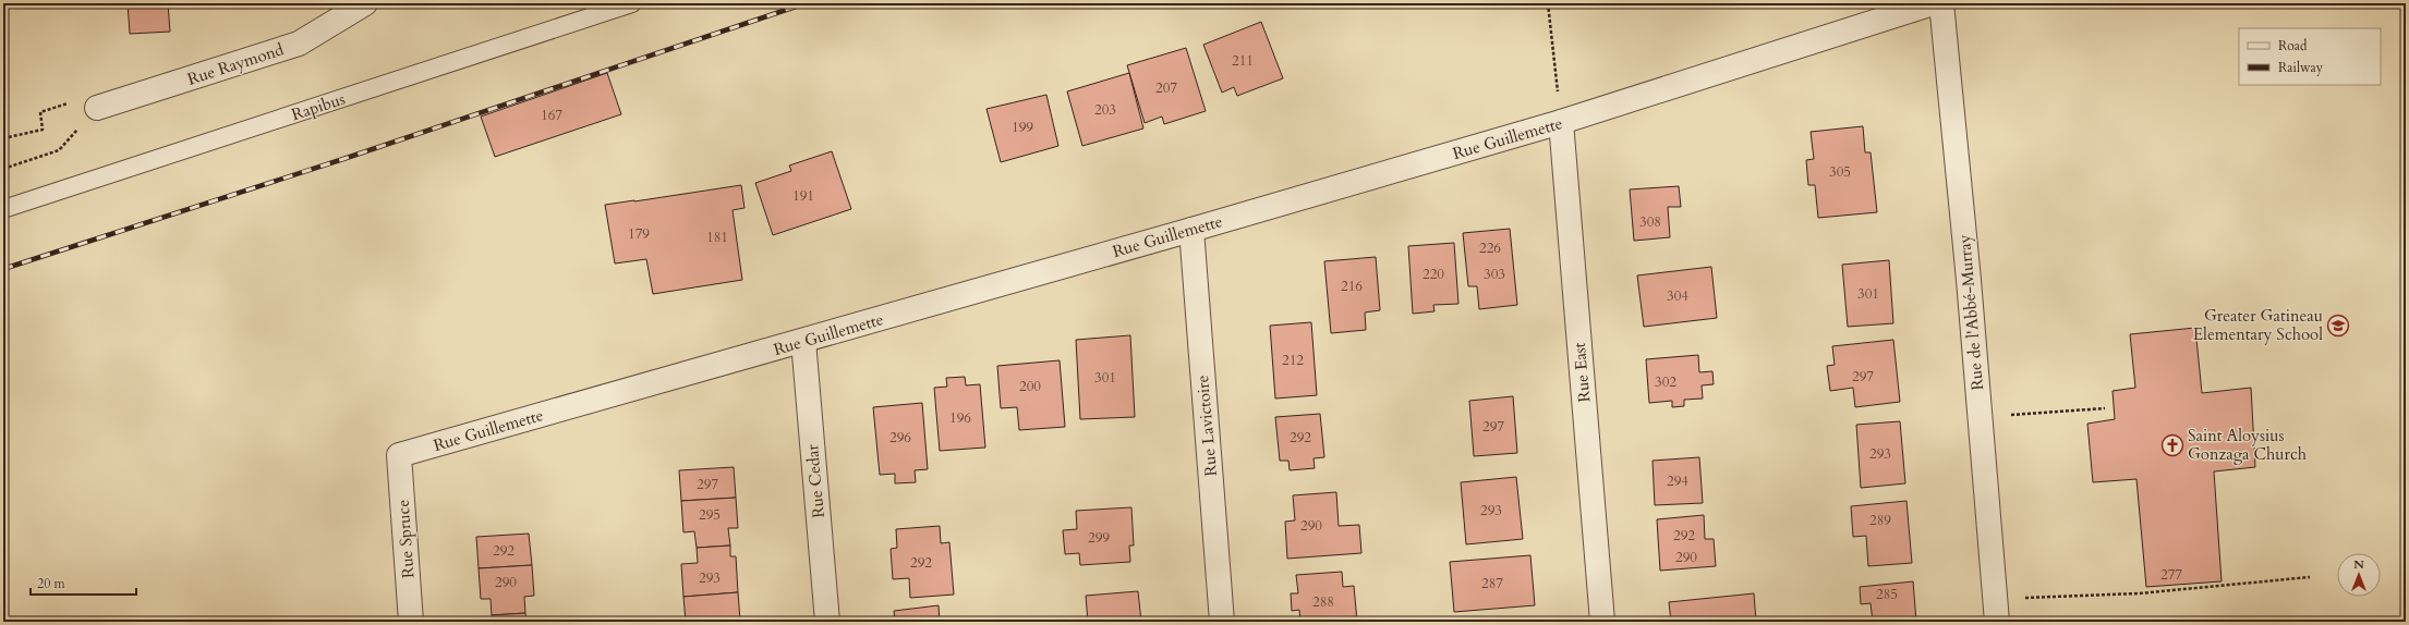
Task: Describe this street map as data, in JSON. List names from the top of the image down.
{
  "streets": {
    "street": [
      "Rue Raymond",
      "Rue Guillemette",
      "Rue de l'Abbé-Murray",
      "Rue East",
      "Rue Lavictoire",
      "Rue Cedar",
      "Rue Spruce"
    ],
    "lane": ["Rapibus"]
  },
  "crossings": [
    ["Rue Guillemette", "Rue East"],
    ["Rue Guillemette", "Rue Lavictoire"],
    ["Rue Guillemette", "Rue Cedar"],
    ["Rue Guillemette", "Rue Spruce"]
  ],
  "places": {
    "school or university": ["Greater Gatineau Elementary School"],
    "church": ["Saint Aloysius Gonzaga Church"]
  },
  "house_numbers": [
    "211",
    "207",
    "203",
    "167",
    "199",
    "305",
    "191",
    "308",
    "179",
    "181",
    "226",
    "220",
    "303",
    "216",
    "301",
    "304",
    "212",
    "297",
    "301",
    "302",
    "200",
    "196",
    "297",
    "296",
    "292",
    "293",
    "294",
    "297",
    "293",
    "295",
    "289",
    "290",
    "292",
    "299",
    "292",
    "290",
    "292",
    "277",
    "293",
    "290",
    "287",
    "285",
    "288"
  ],
  "legend": ["Road", "Railway"],
  "scale_bar": "20 m",
  "north": "top"
}
